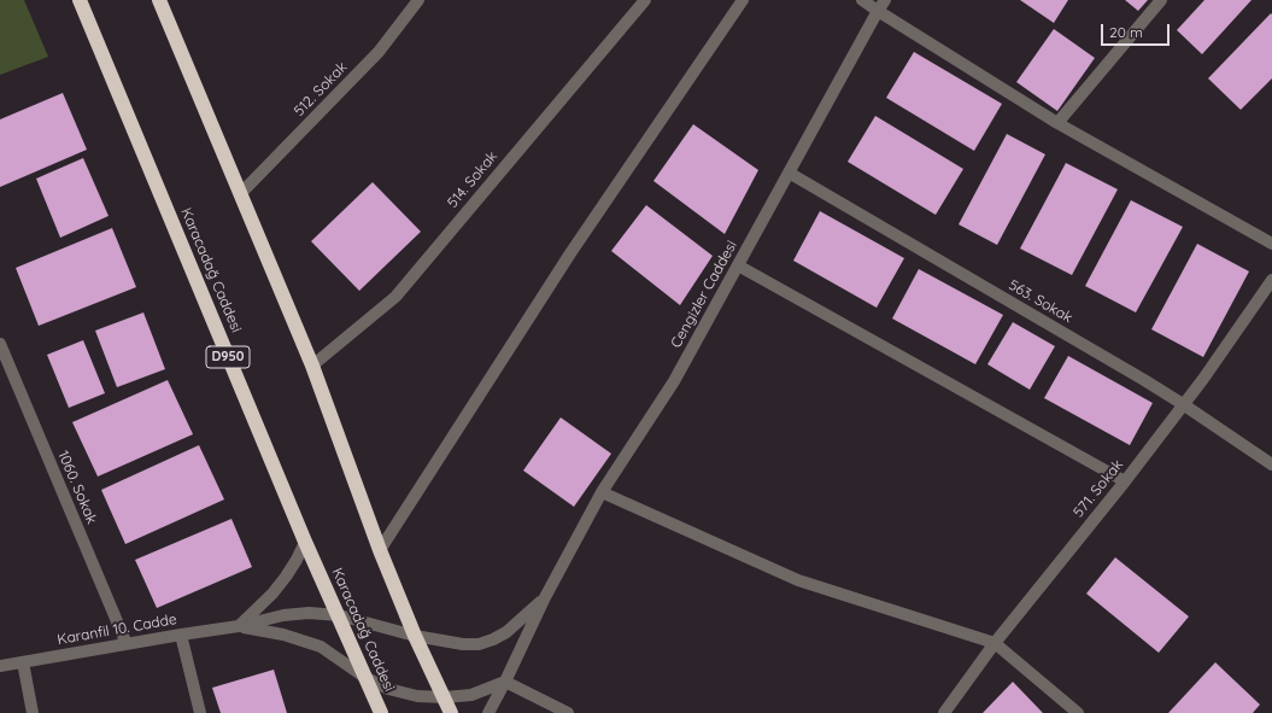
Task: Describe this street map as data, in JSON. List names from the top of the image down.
{
  "streets": {
    "highway": ["Karacadağ Caddesi", "D950"],
    "street": [
      "512. Sokak",
      "514. Sokak",
      "Cengizler Caddesi",
      "563. Sokak",
      "1060. Sokak",
      "571. Sokak",
      "Karanfil 10. Cadde"
    ]
  },
  "crossings": [
    ["Karacadağ Caddesi", "Cengizler Caddesi"],
    ["Karacadağ Caddesi", "Karanfil 10. Cadde"],
    ["Cengizler Caddesi", "563. Sokak"],
    ["Cengizler Caddesi", "Karanfil 10. Cadde"],
    ["563. Sokak", "571. Sokak"],
    ["1060. Sokak", "Karanfil 10. Cadde"]
  ],
  "scale_bar": "20 m"
}
